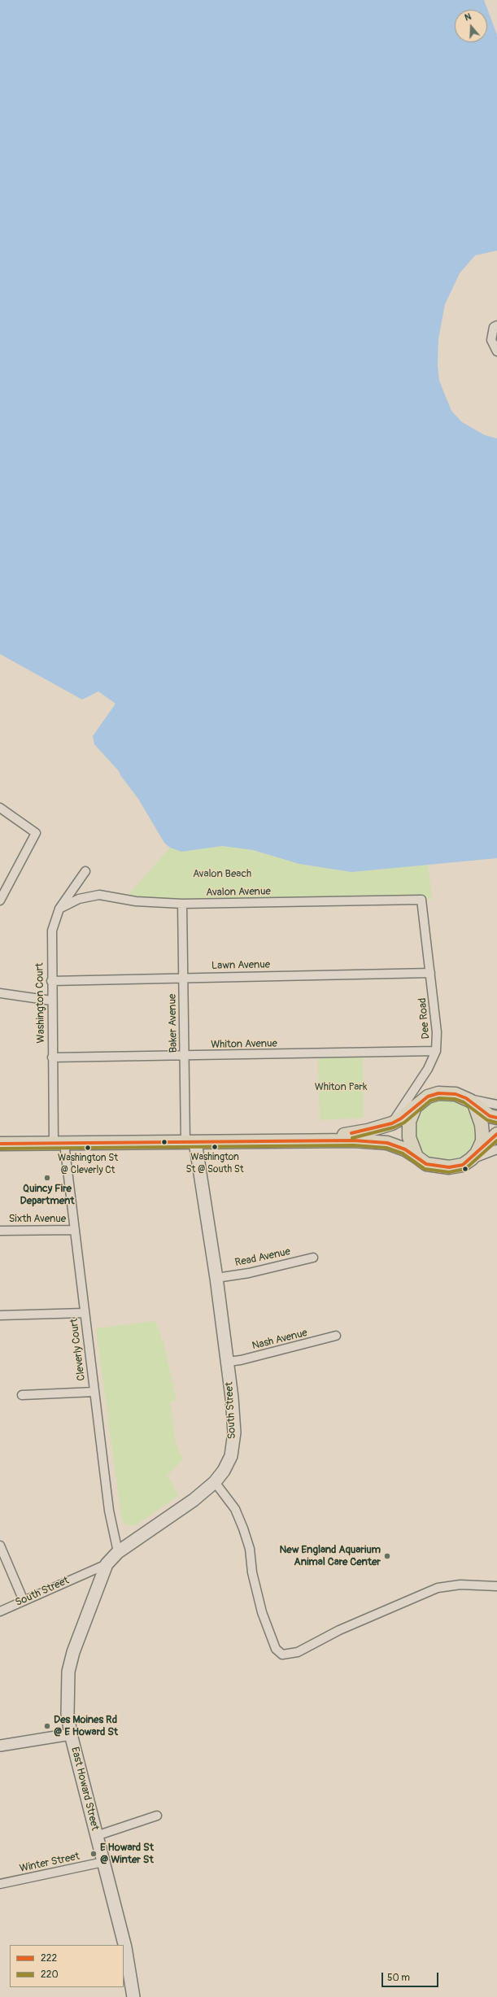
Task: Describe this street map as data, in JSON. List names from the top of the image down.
{
  "streets": {
    "main road": ["South Street", "East Howard Street"],
    "street": [
      "Avalon Avenue",
      "Lawn Avenue",
      "Washington Court",
      "Dee Road",
      "Baker Avenue",
      "Whiton Avenue",
      "Sixth Avenue",
      "Read Avenue",
      "Nash Avenue",
      "Cleverly Court",
      "Winter Street"
    ]
  },
  "crossings": [
    ["Avalon Avenue", "Washington Court"],
    ["Avalon Avenue", "Dee Road"],
    ["Avalon Avenue", "Baker Avenue"],
    ["Lawn Avenue", "Washington Court"],
    ["Lawn Avenue", "Dee Road"],
    ["Lawn Avenue", "Baker Avenue"],
    ["Washington Court", "Whiton Avenue"],
    ["Washington Court", "Cleverly Court"],
    ["Dee Road", "Whiton Avenue"],
    ["Baker Avenue", "Whiton Avenue"],
    ["Baker Avenue", "South Street"],
    ["Sixth Avenue", "Cleverly Court"],
    ["Read Avenue", "South Street"],
    ["Nash Avenue", "South Street"],
    ["Cleverly Court", "South Street"],
    ["South Street", "East Howard Street"],
    ["East Howard Street", "Winter Street"]
  ],
  "parks": ["Avalon Beach", "Whiton Park"],
  "places": [
    "Washington St @ South St",
    "Washington St @ Cleverly Ct",
    "Quincy Fire Department",
    "New England Aquarium Animal Care Center",
    "Des Moines Rd @ E Howard St",
    "E Howard St @ Winter St"
  ],
  "lines": ["transit line 222", "transit line 220"],
  "legend": ["222", "220"],
  "scale_bar": "50 m",
  "north": "top"
}
